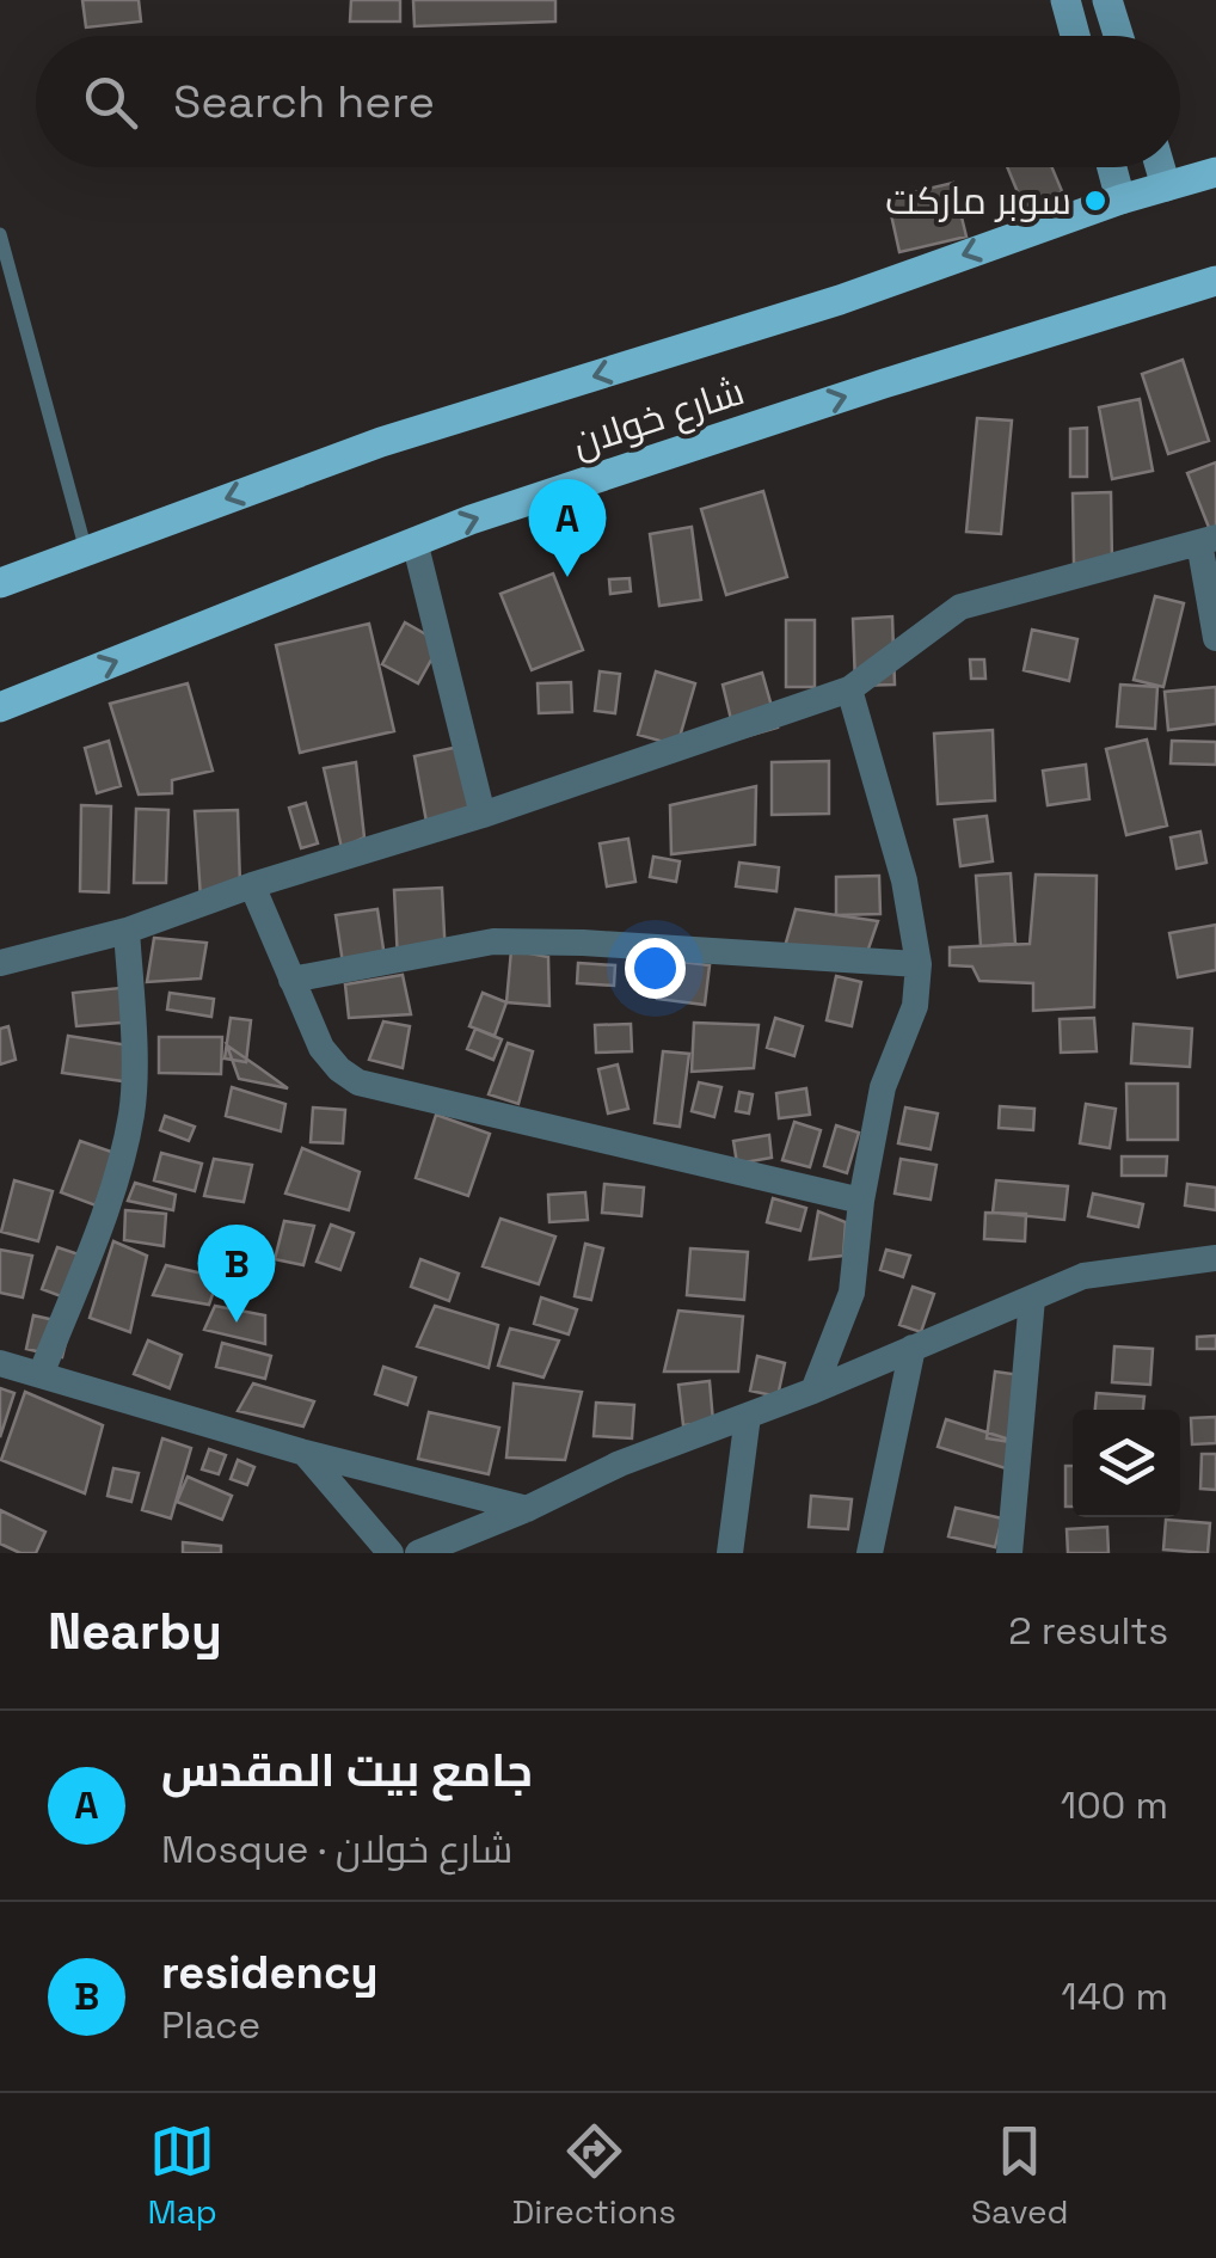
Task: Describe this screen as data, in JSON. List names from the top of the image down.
{
  "streets": {
    "main road": ["شارع خولان"]
  },
  "places": ["سوبر ماركت"],
  "page": {
    "search": "Search here",
    "pins": ["A", "B"],
    "heading": ["Nearby", "2 results"],
    "list": [
      {
        "mark": "A",
        "name": "جامع بيت المقدس",
        "note": "Mosque · شارع خولان",
        "value": "100 m"
      },
      {
        "mark": "B",
        "name": "residency",
        "note": "Place",
        "value": "140 m"
      }
    ],
    "nav": ["Map", "Directions", "Saved"]
  }
}
